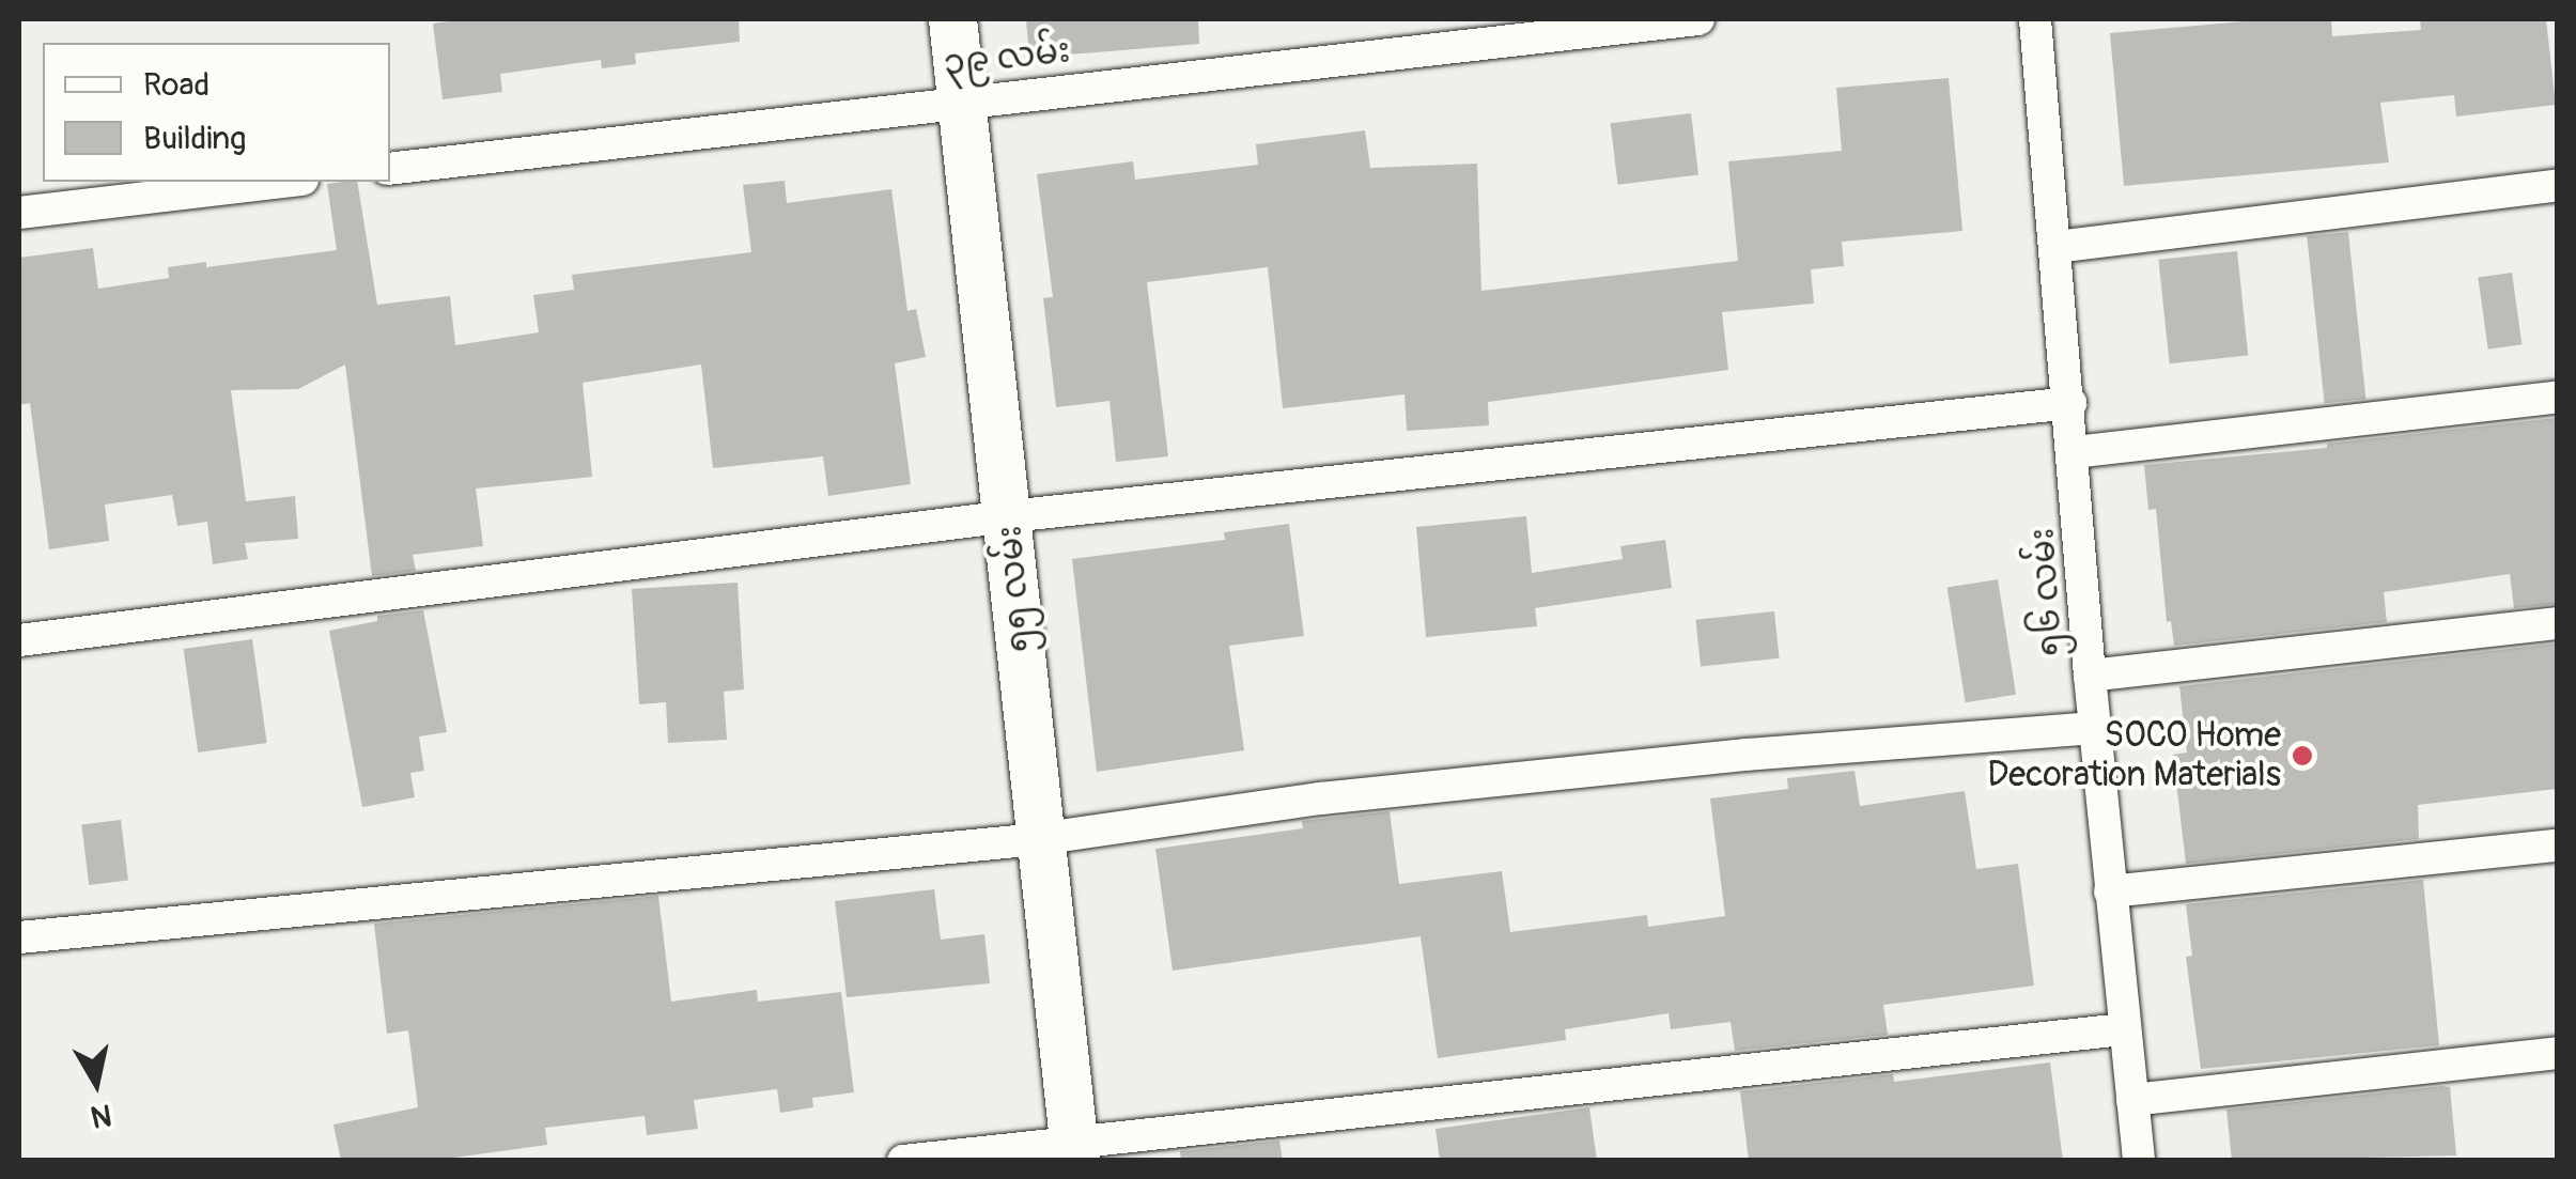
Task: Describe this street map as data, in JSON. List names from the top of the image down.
{
  "streets": {
    "main road": ["၅၅ လမ်း"],
    "street": ["၃၉ လမ်း", "၅၆ လမ်း"]
  },
  "crossings": [
    ["၃၉ လမ်း", "၅၅ လမ်း"]
  ],
  "places": ["SOCO Home Decoration Materials"],
  "legend": ["Road", "Building"],
  "north": "bottom"
}
